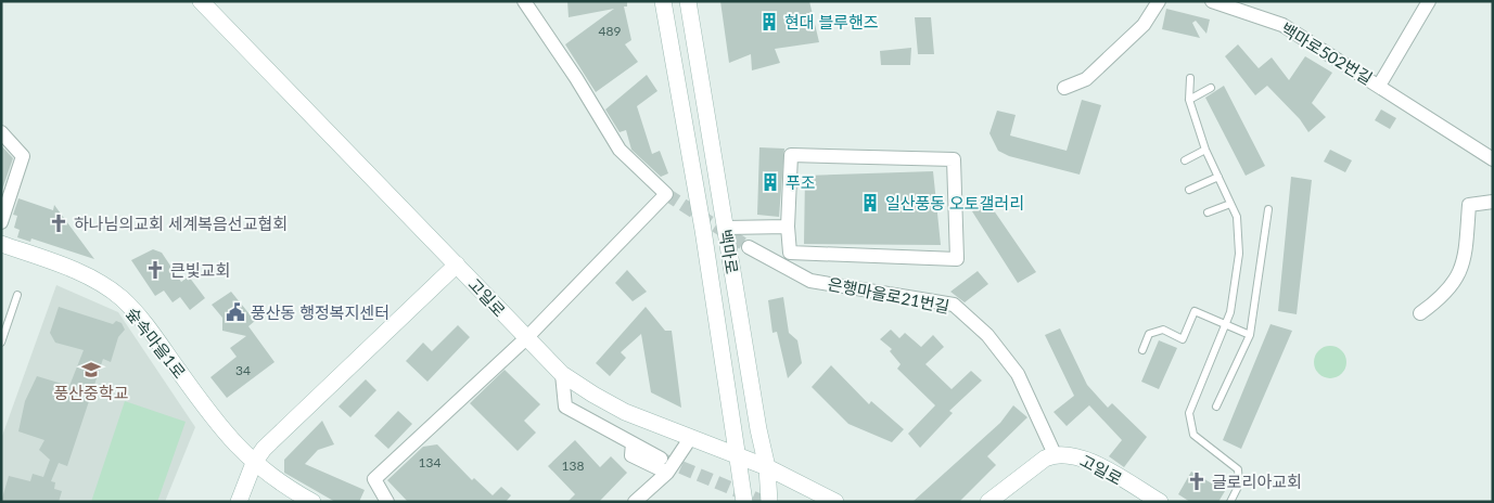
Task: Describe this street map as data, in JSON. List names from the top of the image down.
{
  "streets": {
    "main road": ["백마로", "고일로", "숲속마을1로"],
    "street": ["백마로502번길", "은행마을로21번길"]
  },
  "crossings": [
    ["백마로", "고일로"],
    ["은행마을로21번길", "고일로"]
  ],
  "places": {
    "building": ["현대 블루핸즈", "푸조", "일산풍동 오토갤러리"],
    "church": ["하나님의교회 세계복음선교협회", "큰빛교회", "글로리아교회"],
    "public building": ["풍산동 행정복지센터"],
    "school or university": ["풍산중학교"]
  },
  "house_numbers": [
    "489",
    "34",
    "134",
    "138"
  ]
}
